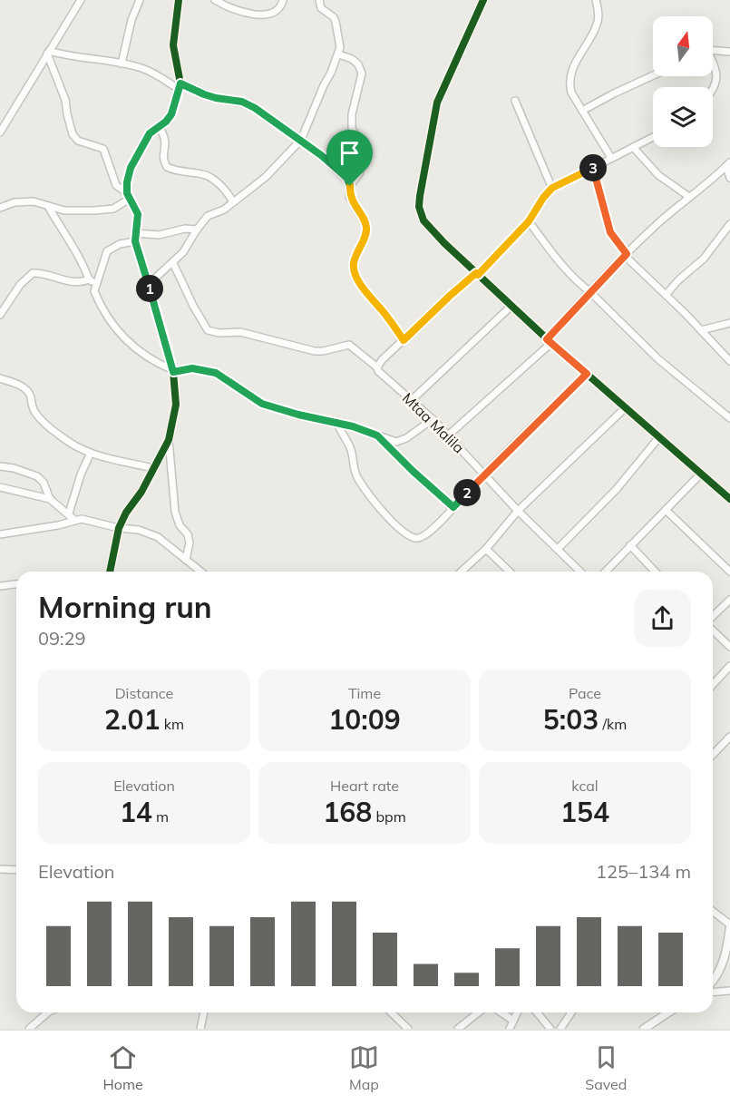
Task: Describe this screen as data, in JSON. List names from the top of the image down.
{
  "streets": {
    "street": ["Mtaa Malila"]
  },
  "north": "top",
  "page": {
    "pins": ["3", "1", "2"],
    "heading": ["Morning run", "09:29"],
    "stats": [
      ["Distance", "2.01 km"],
      ["Time", "10:09"],
      ["Pace", "5:03 /km"],
      ["Elevation", "14 m"],
      ["Heart rate", "168 bpm"],
      ["kcal", "154"]
    ],
    "chart": ["Elevation", "125–134 m"],
    "tabs": ["Home", "Map", "Saved"]
  }
}
